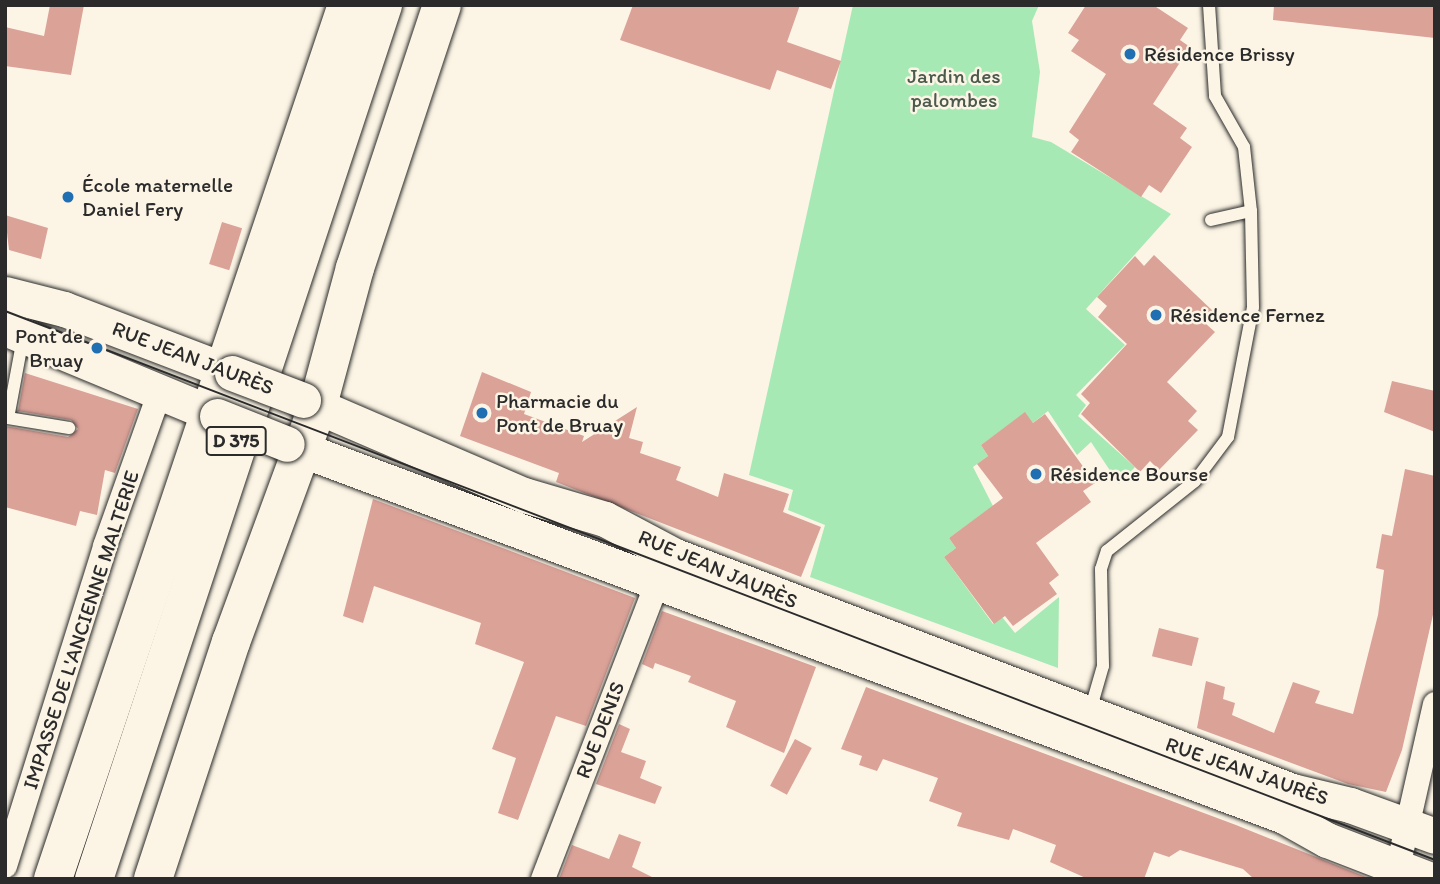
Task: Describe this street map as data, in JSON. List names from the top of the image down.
{
  "streets": {
    "main road": ["RUE JEAN JAURÈS", "D 375"],
    "street": ["IMPASSE DE L'ANCIENNE MALTERIE", "RUE DENIS"]
  },
  "crossings": [
    ["RUE JEAN JAURÈS", "IMPASSE DE L'ANCIENNE MALTERIE"],
    ["RUE JEAN JAURÈS", "RUE DENIS"]
  ],
  "parks": ["Jardin des palombes"],
  "places": [
    "Résidence Brissy",
    "École maternelle Daniel Fery",
    "Résidence Fernez",
    "Pont de Bruay",
    "Pharmacie du Pont de Bruay",
    "Résidence Bourse"
  ]
}
